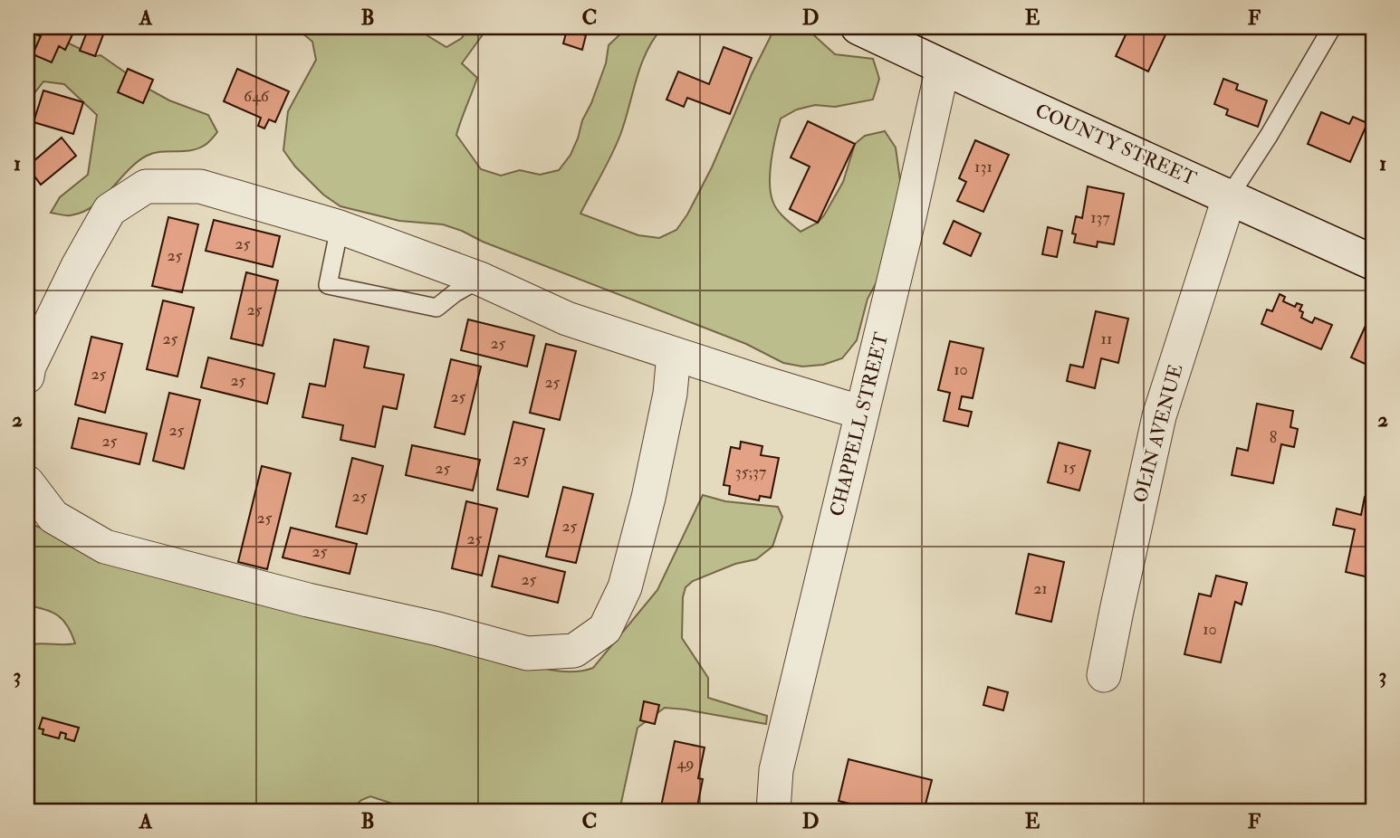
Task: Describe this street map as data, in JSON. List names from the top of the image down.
{
  "streets": {
    "street": ["COUNTY STREET", "CHAPPELL STREET", "OLIN AVENUE"]
  },
  "crossings": [
    ["COUNTY STREET", "CHAPPELL STREET"],
    ["COUNTY STREET", "OLIN AVENUE"]
  ],
  "house_numbers": [
    "646",
    "131",
    "137",
    "25",
    "25",
    "25",
    "25",
    "11",
    "25",
    "10",
    "25",
    "25",
    "25",
    "25",
    "25",
    "8",
    "25",
    "25",
    "15",
    "25",
    "35;37",
    "25",
    "25",
    "25",
    "25",
    "25",
    "25",
    "21",
    "10",
    "49"
  ],
  "grid": {
    "columns": [
      "A",
      "B",
      "C",
      "D",
      "E",
      "F"
    ],
    "rows": ["1", "2", "3"]
  }
}
